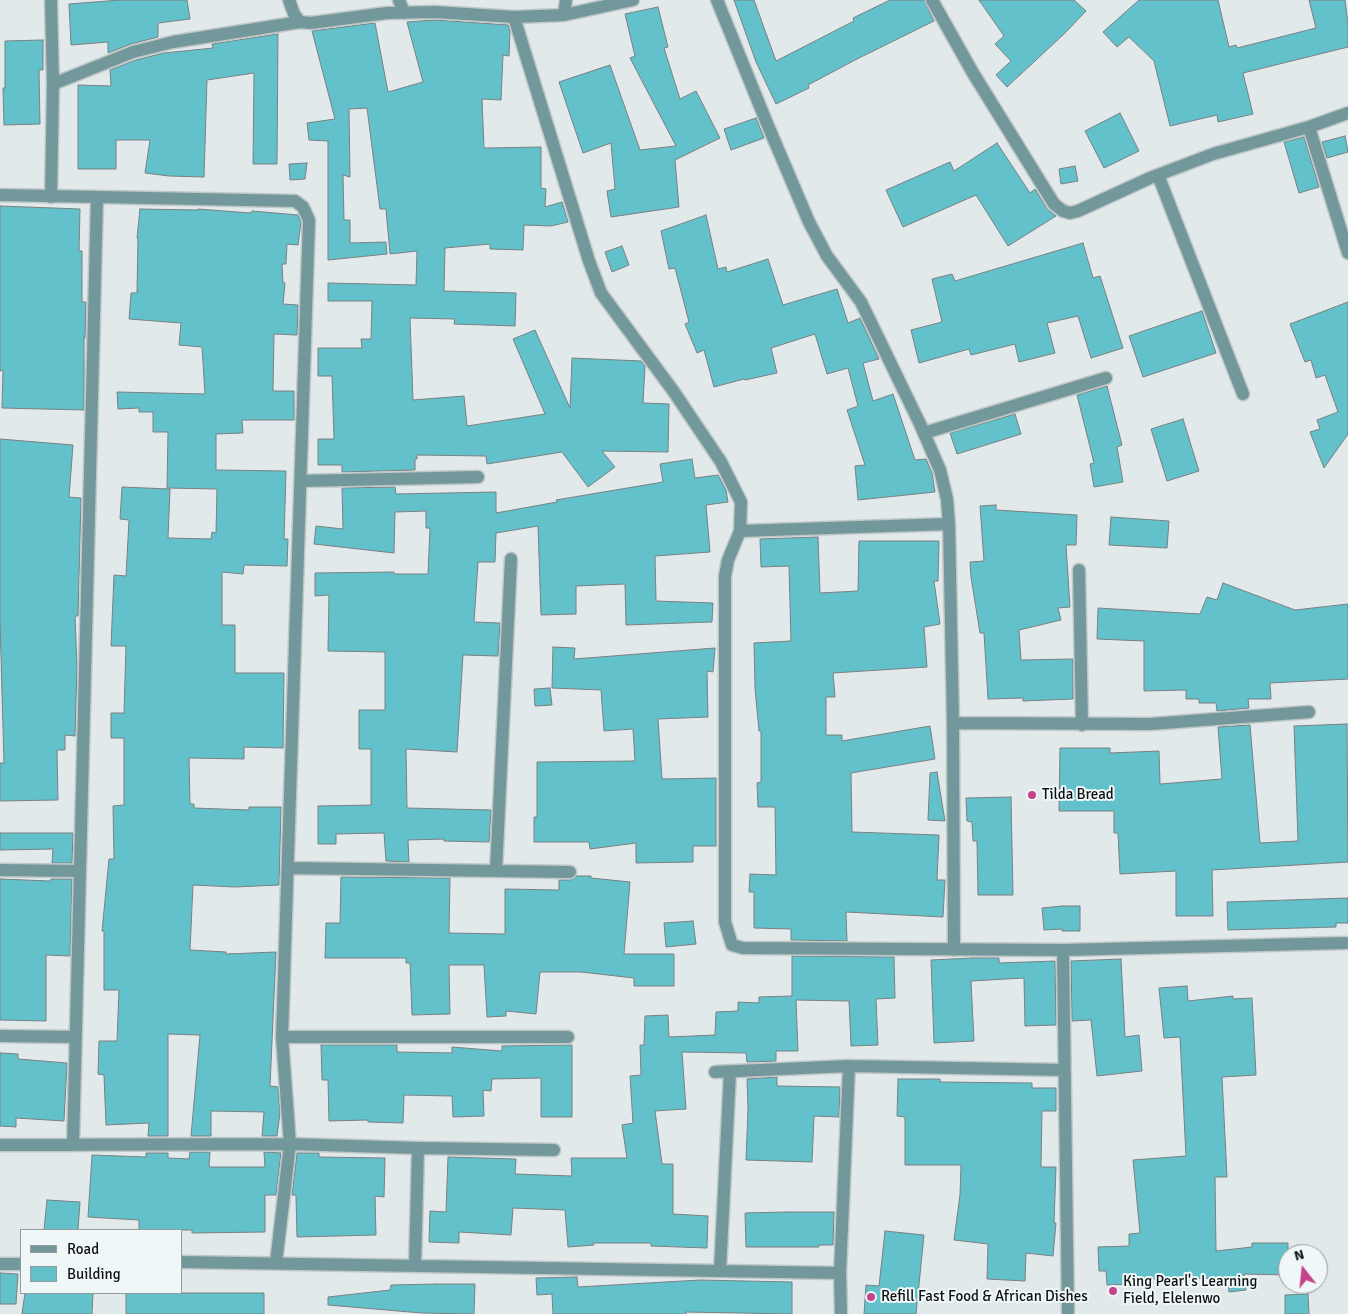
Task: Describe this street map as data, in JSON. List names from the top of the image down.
{
  "places": ["Tilda Bread", "King Pearl's Learning Field, Elelenwo", "Refill Fast Food & African Dishes"],
  "legend": ["Road", "Building"],
  "north": "top"
}
